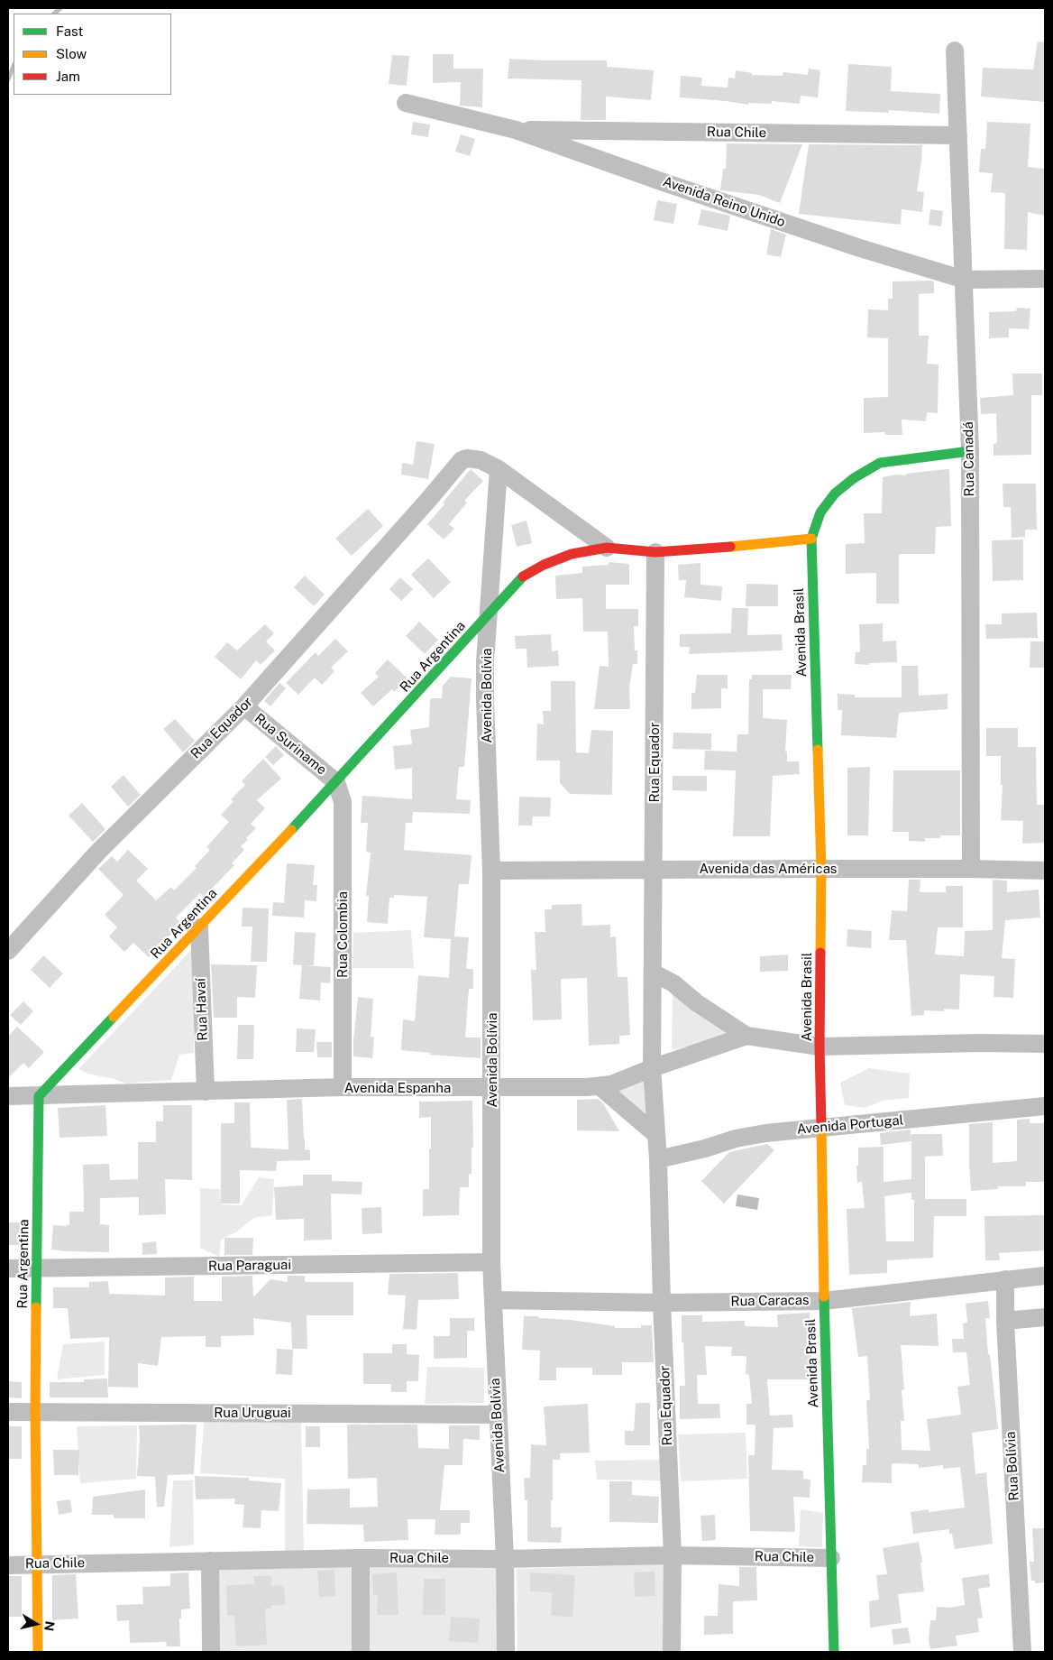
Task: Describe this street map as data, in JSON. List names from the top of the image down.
{
  "streets": {
    "street": [
      "Rua Chile",
      "Avenida Reino Unido",
      "Rua Canadá",
      "Avenida Brasil",
      "Rua Argentina",
      "Avenida Bolívia",
      "Rua Equador",
      "Rua Suriname",
      "Avenida das Américas",
      "Rua Colombia",
      "Rua Havaí",
      "Avenida Espanha",
      "Avenida Portugal",
      "Rua Paraguai",
      "Rua Caracas",
      "Rua Uruguai",
      "Rua Bolívia"
    ]
  },
  "crossings": [
    ["Rua Chile", "Avenida Reino Unido"],
    ["Rua Chile", "Rua Canadá"],
    ["Rua Chile", "Avenida Brasil"],
    ["Rua Chile", "Rua Argentina"],
    ["Rua Chile", "Avenida Bolívia"],
    ["Rua Chile", "Rua Equador"],
    ["Avenida Reino Unido", "Rua Canadá"],
    ["Rua Canadá", "Avenida Brasil"],
    ["Rua Canadá", "Avenida das Américas"],
    ["Avenida Brasil", "Rua Argentina"],
    ["Avenida Brasil", "Avenida das Américas"],
    ["Avenida Brasil", "Avenida Portugal"],
    ["Avenida Brasil", "Rua Caracas"],
    ["Rua Argentina", "Avenida Bolívia"],
    ["Rua Argentina", "Rua Equador"],
    ["Rua Argentina", "Rua Suriname"],
    ["Rua Argentina", "Rua Colombia"],
    ["Rua Argentina", "Rua Havaí"],
    ["Rua Argentina", "Avenida Espanha"],
    ["Rua Argentina", "Rua Paraguai"],
    ["Rua Argentina", "Rua Uruguai"],
    ["Avenida Bolívia", "Rua Equador"],
    ["Avenida Bolívia", "Avenida das Américas"],
    ["Avenida Bolívia", "Avenida Espanha"],
    ["Avenida Bolívia", "Rua Paraguai"],
    ["Avenida Bolívia", "Rua Caracas"],
    ["Avenida Bolívia", "Rua Uruguai"],
    ["Rua Equador", "Rua Suriname"],
    ["Rua Equador", "Avenida das Américas"],
    ["Rua Equador", "Avenida Espanha"],
    ["Rua Equador", "Avenida Portugal"],
    ["Rua Equador", "Rua Caracas"],
    ["Rua Suriname", "Rua Colombia"],
    ["Rua Colombia", "Avenida Espanha"],
    ["Rua Havaí", "Avenida Espanha"],
    ["Rua Caracas", "Rua Bolívia"]
  ],
  "legend": ["Fast", "Slow", "Jam"],
  "north": "right"
}
